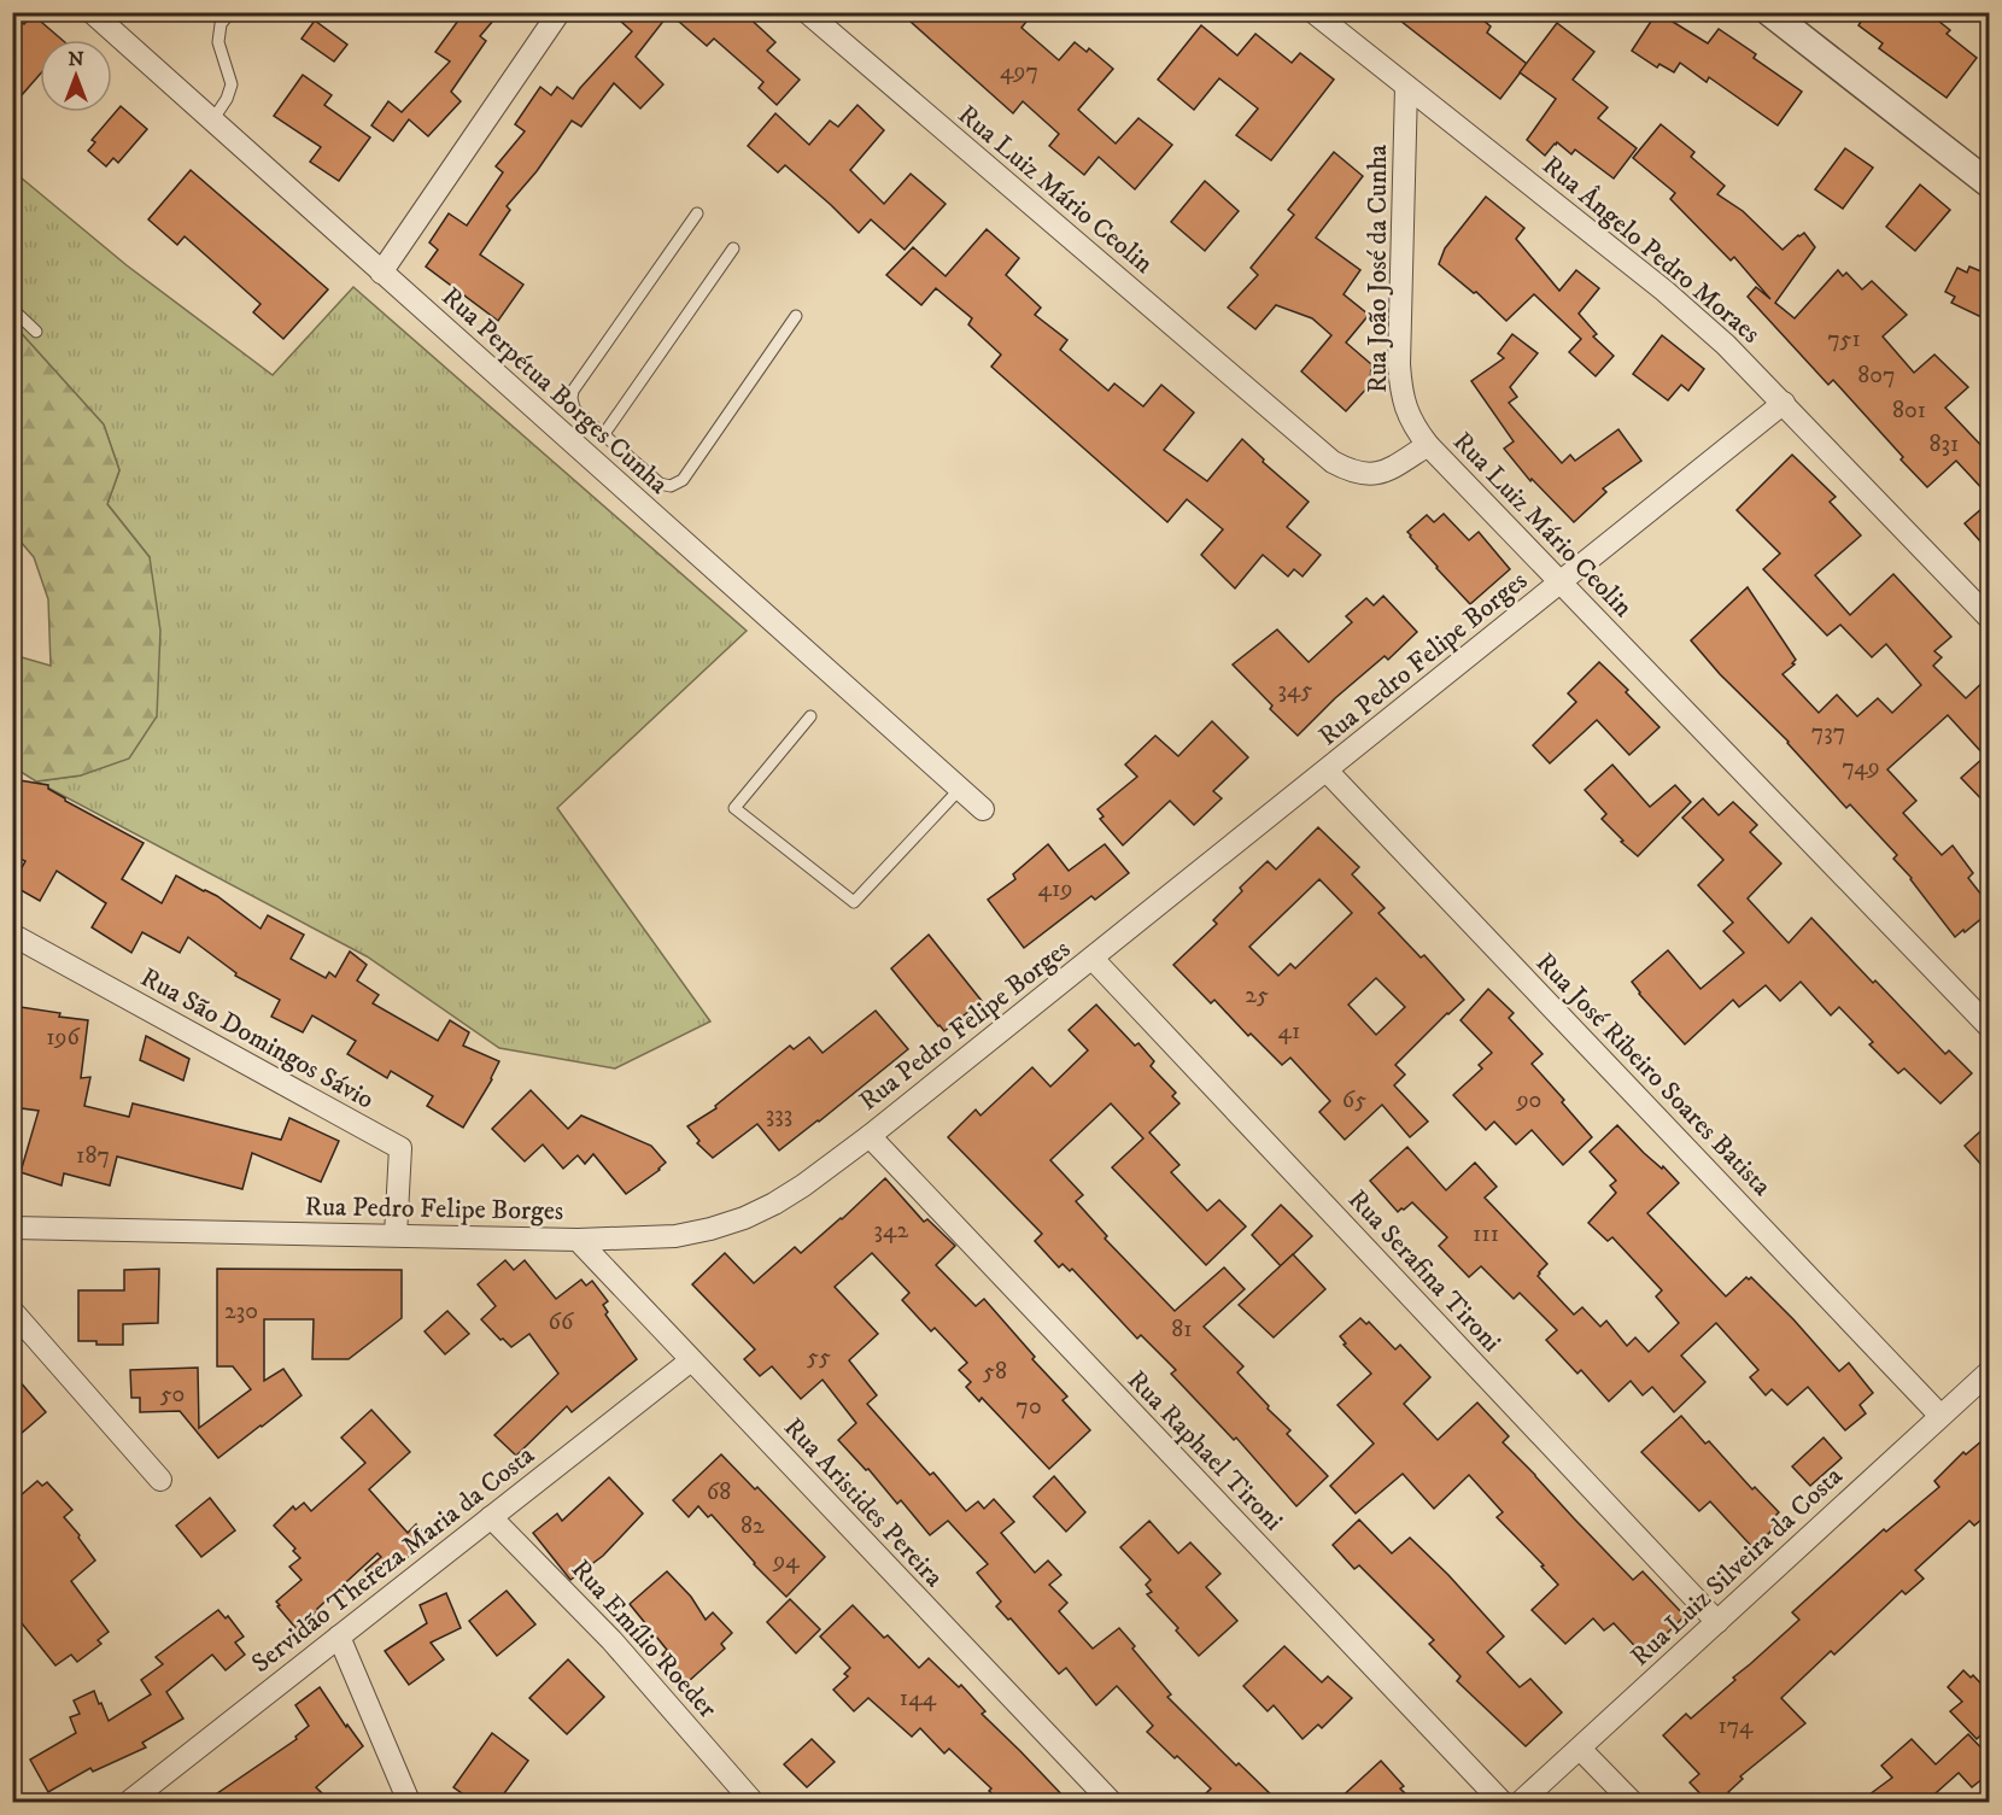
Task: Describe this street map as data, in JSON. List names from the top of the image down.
{
  "streets": {
    "street": [
      "Rua Luiz Mário Ceolin",
      "Rua Ângelo Pedro Moraes",
      "Rua João José da Cunha",
      "Rua Perpétua Borges Cunha",
      "Rua Pedro Felipe Borges",
      "Rua São Domingos Sávio",
      "Rua José Ribeiro Soares Batista",
      "Rua Serafina Tironi",
      "Rua Raphael Tironi",
      "Rua Aristides Pereira",
      "Servidão Thereza Maria da Costa",
      "Rua Luiz Silveira da Costa",
      "Rua Emílio Roeder"
    ]
  },
  "crossings": [
    ["Rua Luiz Mário Ceolin", "Rua João José da Cunha"],
    ["Rua Luiz Mário Ceolin", "Rua Pedro Felipe Borges"],
    ["Rua Ângelo Pedro Moraes", "Rua João José da Cunha"],
    ["Rua Ângelo Pedro Moraes", "Rua Pedro Felipe Borges"],
    ["Rua Pedro Felipe Borges", "Rua São Domingos Sávio"],
    ["Rua Pedro Felipe Borges", "Rua José Ribeiro Soares Batista"],
    ["Rua Pedro Felipe Borges", "Rua Serafina Tironi"],
    ["Rua Pedro Felipe Borges", "Rua Raphael Tironi"],
    ["Rua Pedro Felipe Borges", "Rua Aristides Pereira"],
    ["Rua José Ribeiro Soares Batista", "Rua Luiz Silveira da Costa"],
    ["Rua Serafina Tironi", "Rua Luiz Silveira da Costa"],
    ["Rua Aristides Pereira", "Servidão Thereza Maria da Costa"],
    ["Servidão Thereza Maria da Costa", "Rua Emílio Roeder"]
  ],
  "house_numbers": [
    "497",
    "751",
    "807",
    "801",
    "831",
    "345",
    "737",
    "749",
    "419",
    "25",
    "41",
    "196",
    "65",
    "90",
    "333",
    "187",
    "342",
    "111",
    "230",
    "66",
    "81",
    "55",
    "58",
    "50",
    "70",
    "68",
    "82",
    "94",
    "144",
    "174"
  ],
  "north": "top"
}
